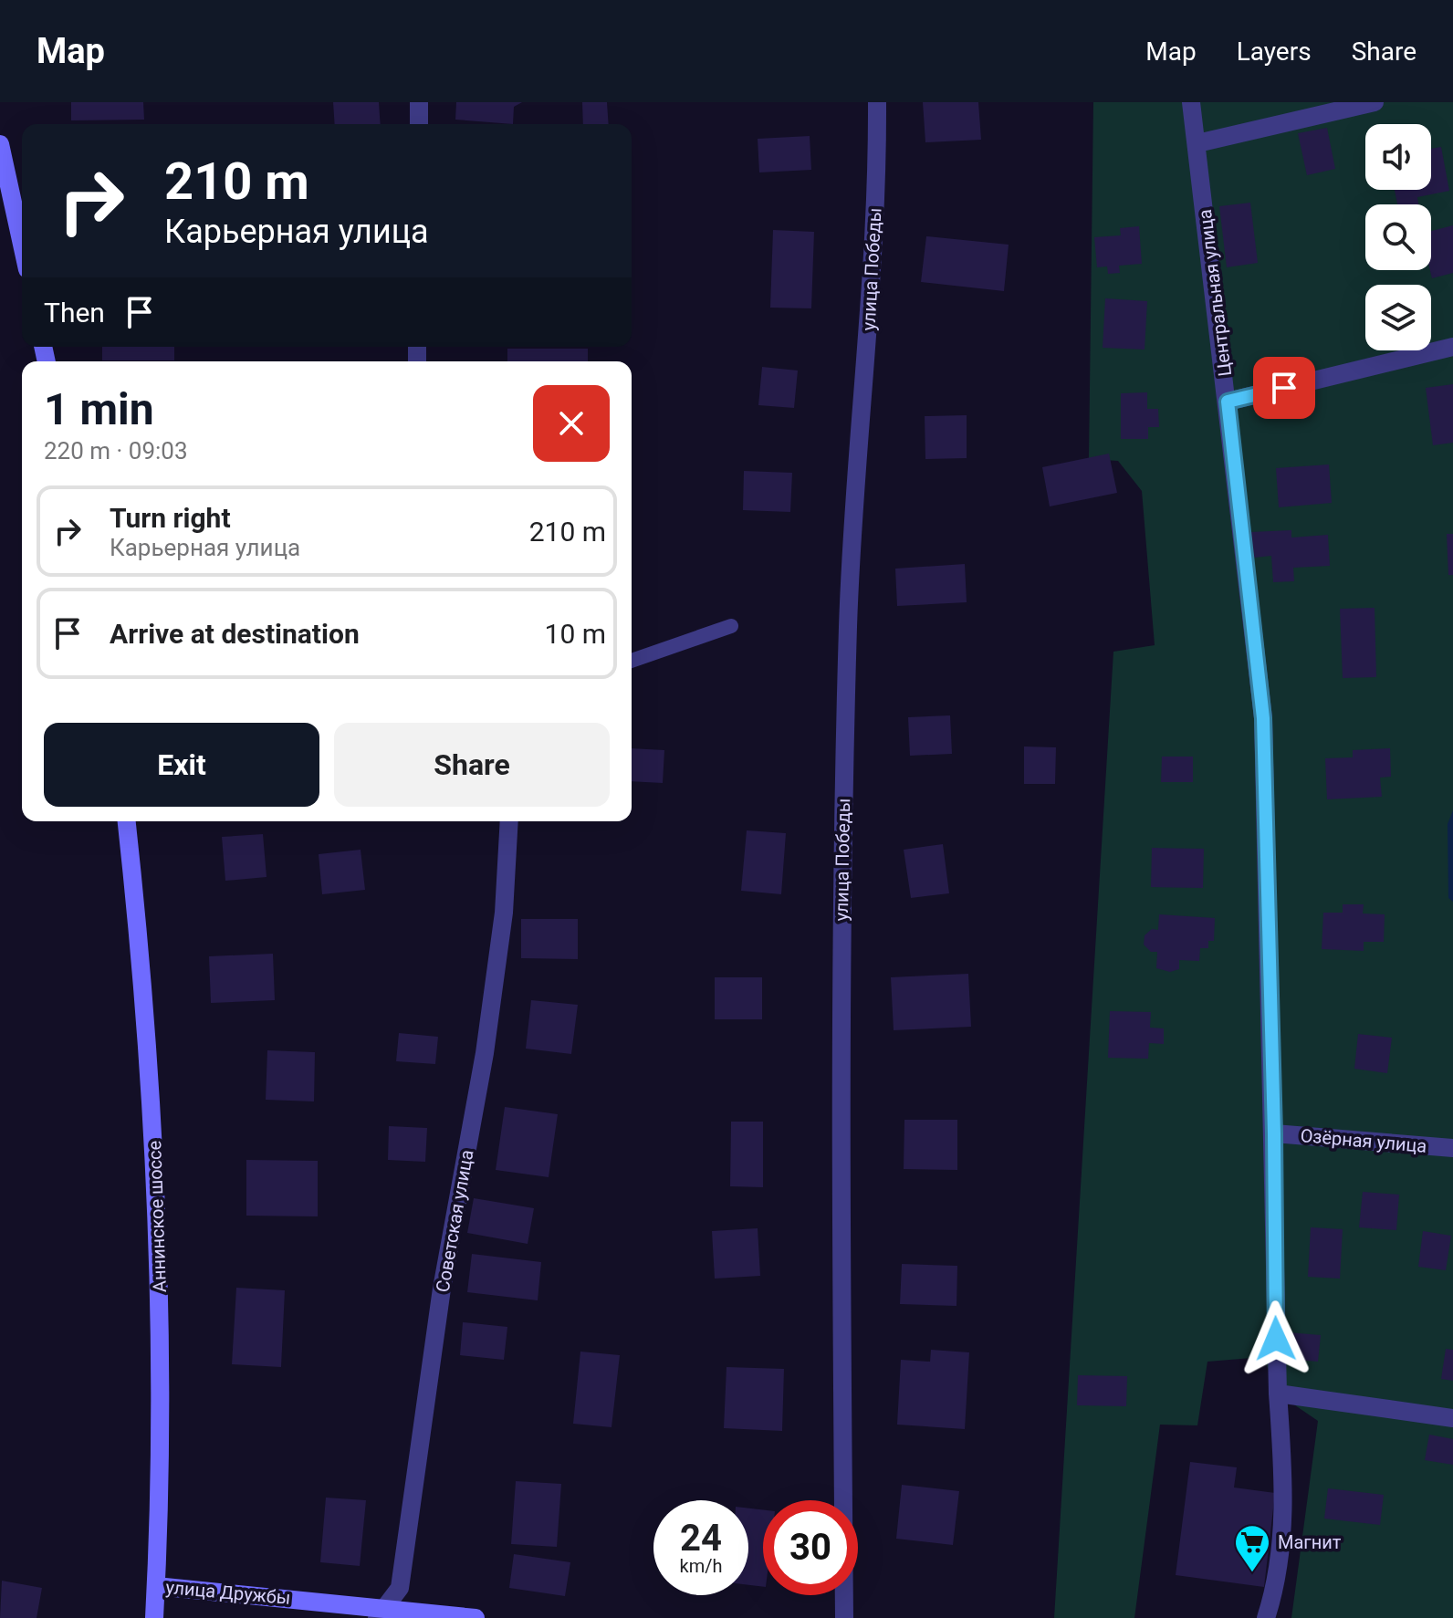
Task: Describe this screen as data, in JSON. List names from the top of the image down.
{
  "streets": {
    "main road": ["Аннинское шоссе", "улица Дружбы"],
    "street": [
      "улица Победы",
      "Центральная улица",
      "Озёрная улица",
      "Советская улица"
    ]
  },
  "crossings": [
    ["Центральная улица", "Озёрная улица"],
    ["Аннинское шоссе", "улица Дружбы"],
    ["Советская улица", "улица Дружбы"]
  ],
  "places": {
    "supermarket": ["Магнит"]
  },
  "page": {
    "header": "Map",
    "nav": ["Map", "Layers", "Share"],
    "turn": ["210 m", "Карьерная улица"],
    "then": "Then",
    "heading": ["1 min", "220 m · 09:03"],
    "list": [
      {
        "name": "Turn right",
        "note": "Карьерная улица",
        "value": "210 m"
      },
      {
        "name": "Arrive at destination",
        "value": "10 m"
      }
    ],
    "buttons": ["Exit", "Share"],
    "speed": "24 km/h",
    "limit": "30"
  }
}
